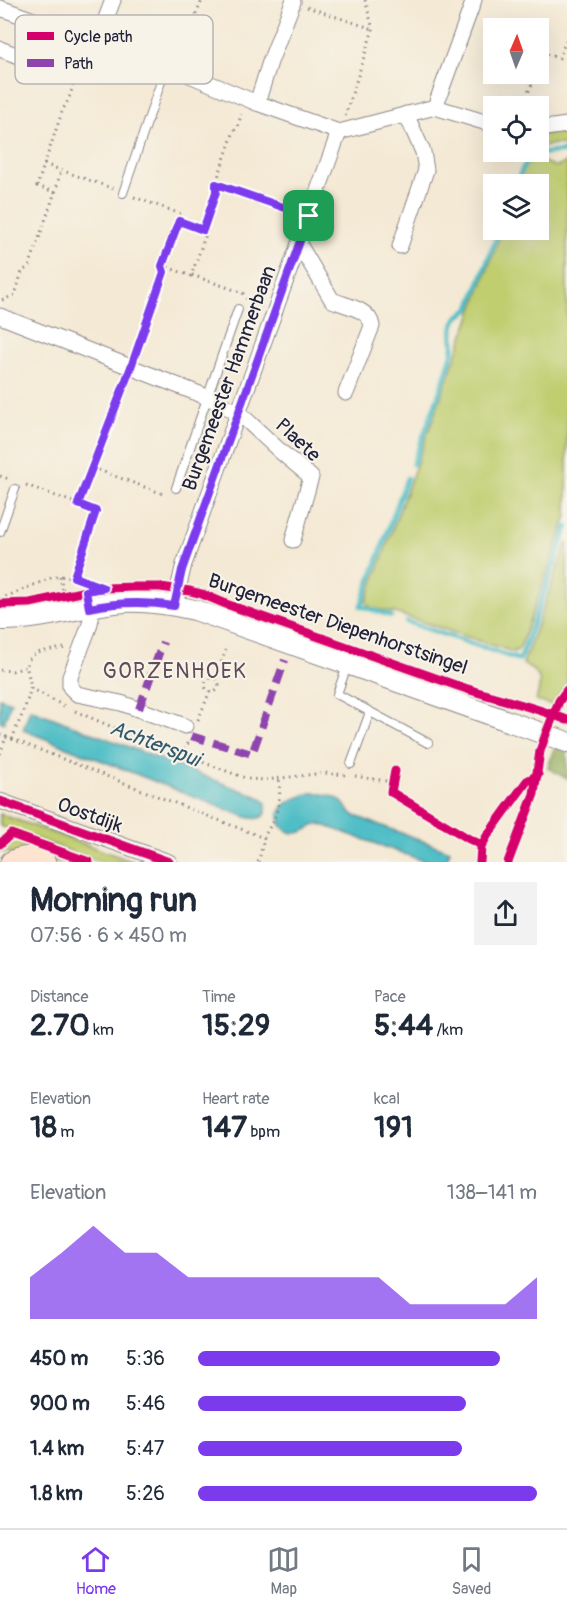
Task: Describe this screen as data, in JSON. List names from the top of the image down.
{
  "streets": {
    "street": [
      "Burgemeester Hammerbaan",
      "Plaete",
      "Burgemeester Diepenhorstsingel",
      "Oostdijk"
    ]
  },
  "crossings": [
    ["Burgemeester Hammerbaan", "Plaete"],
    ["Burgemeester Hammerbaan", "Burgemeester Diepenhorstsingel"]
  ],
  "districts": ["GORZENHOEK"],
  "water": ["Achterspui"],
  "legend": ["Cycle path", "Path"],
  "north": "top",
  "page": {
    "heading": ["Morning run", "07:56 · 6 × 450 m"],
    "stats": [
      ["Distance", "2.70 km"],
      ["Time", "15:29"],
      ["Pace", "5:44 /km"],
      ["Elevation", "18 m"],
      ["Heart rate", "147 bpm"],
      ["kcal", "191"]
    ],
    "chart": ["Elevation", "138–141 m"],
    "list": [
      {
        "name": "450 m",
        "note": "5:36"
      },
      {
        "name": "900 m",
        "note": "5:46"
      },
      {
        "name": "1.4 km",
        "note": "5:47"
      },
      {
        "name": "1.8 km",
        "note": "5:26"
      }
    ],
    "tabs": ["Home", "Map", "Saved"]
  }
}
